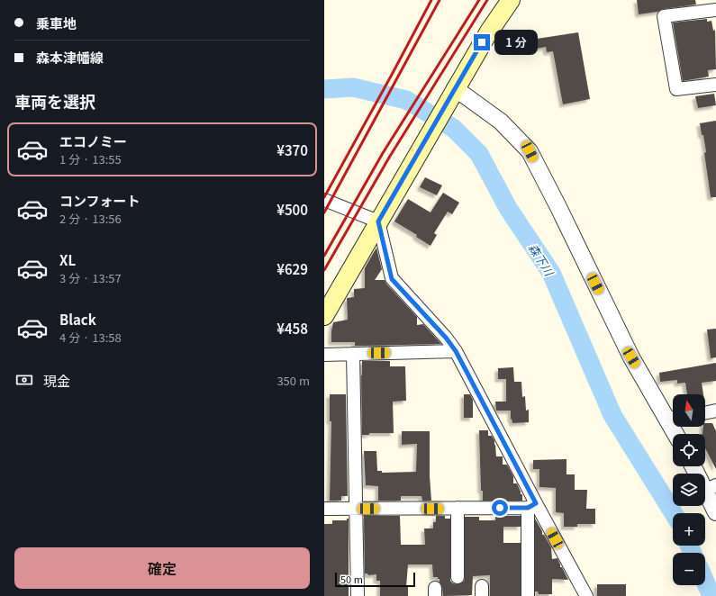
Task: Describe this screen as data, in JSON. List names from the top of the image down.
{
  "water": ["森下川"],
  "scale_bar": "50 m",
  "north": "top",
  "page": {
    "banner": ["乗車地", "森本津幡線"],
    "bubble": "1 分",
    "heading": "車両を選択",
    "list": [
      {
        "name": "エコノミー",
        "note": "1 分 · 13:55",
        "value": "¥370"
      },
      {
        "name": "コンフォート",
        "note": "2 分 · 13:56",
        "value": "¥500"
      },
      {
        "name": "XL",
        "note": "3 分 · 13:57",
        "value": "¥629"
      },
      {
        "name": "Black",
        "note": "4 分 · 13:58",
        "value": "¥458"
      }
    ],
    "pay": ["現金", "350 m"],
    "map_buttons": ["+", "−"],
    "buttons": "確定",
    "scale": "50 m"
  }
}
